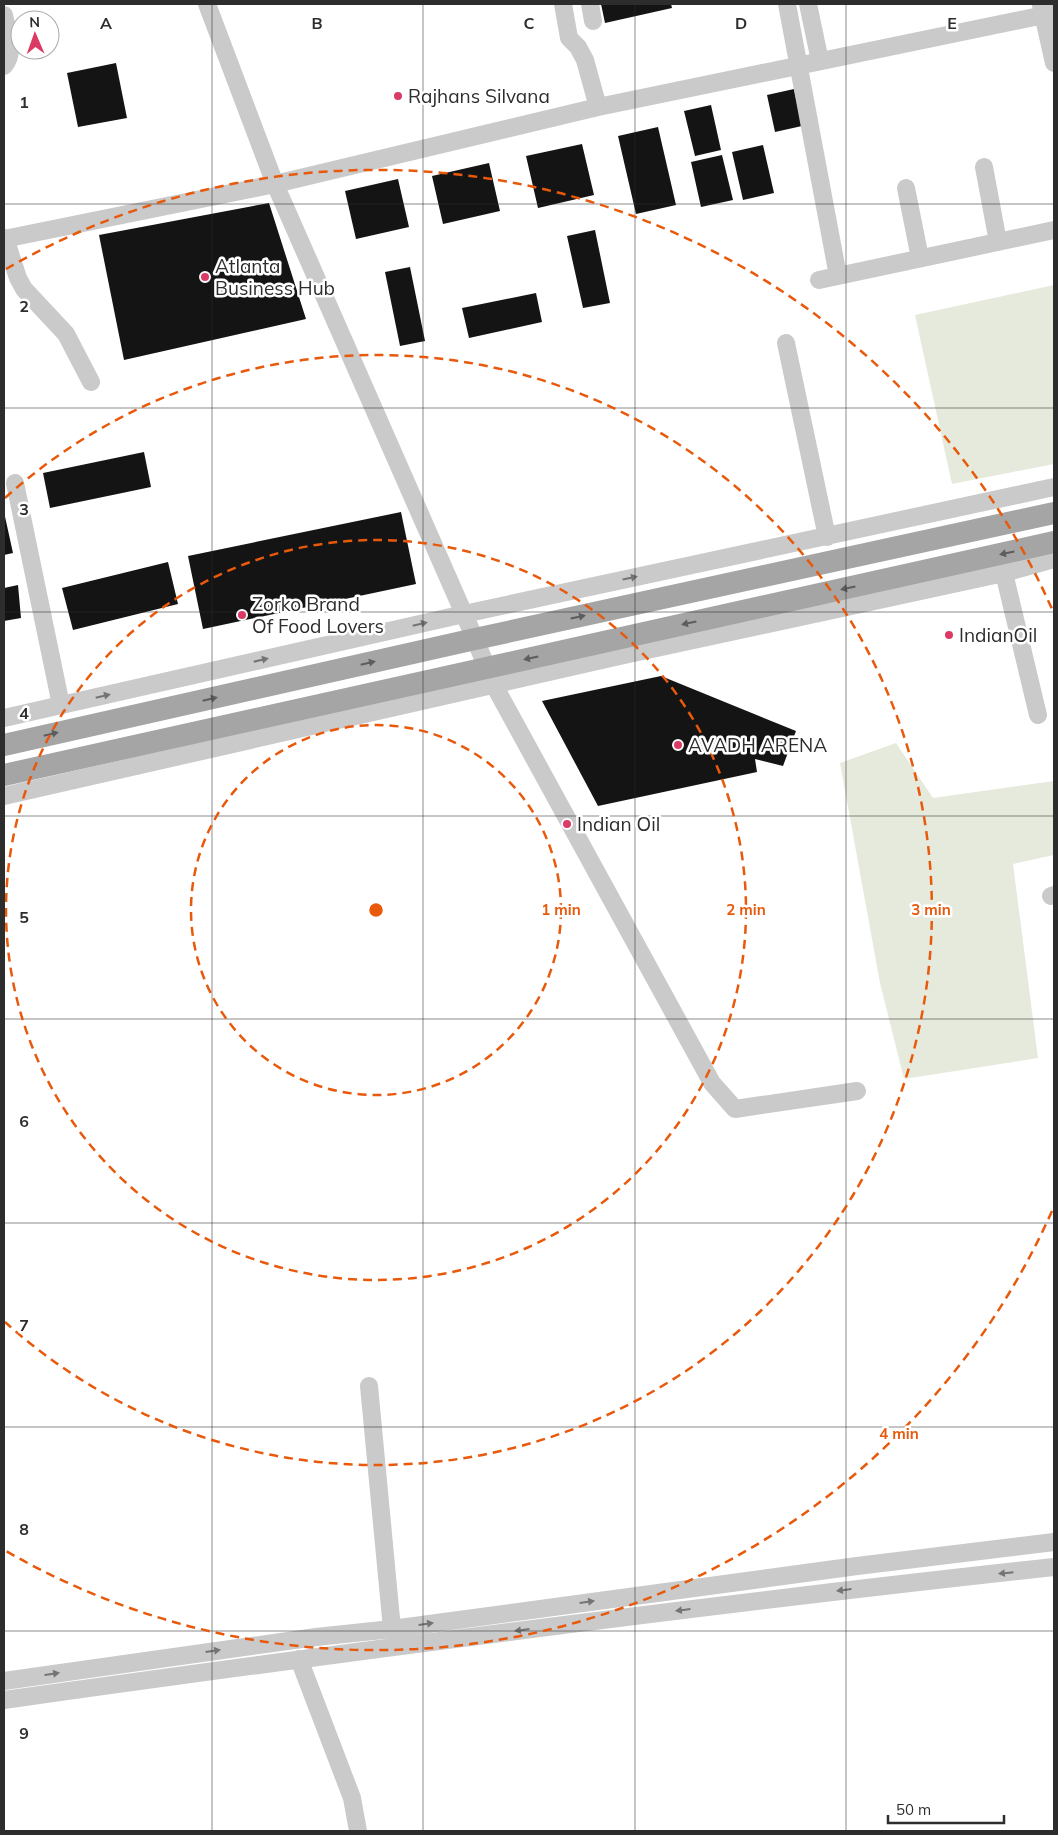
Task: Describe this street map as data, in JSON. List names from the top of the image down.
{
  "places": [
    "Rajhans Silvana",
    "Atlanta Business Hub",
    "Zorko Brand Of Food Lovers",
    "IndianOil",
    "AVADH ARENA",
    "Indian Oil"
  ],
  "scale_bar": "50 m",
  "north": "top",
  "grid": {
    "columns": [
      "A",
      "B",
      "C",
      "D",
      "E"
    ],
    "rows": [
      "1",
      "2",
      "3",
      "4",
      "5",
      "6",
      "7",
      "8",
      "9"
    ]
  },
  "rings": [
    "1 min",
    "2 min",
    "3 min",
    "4 min"
  ]
}
